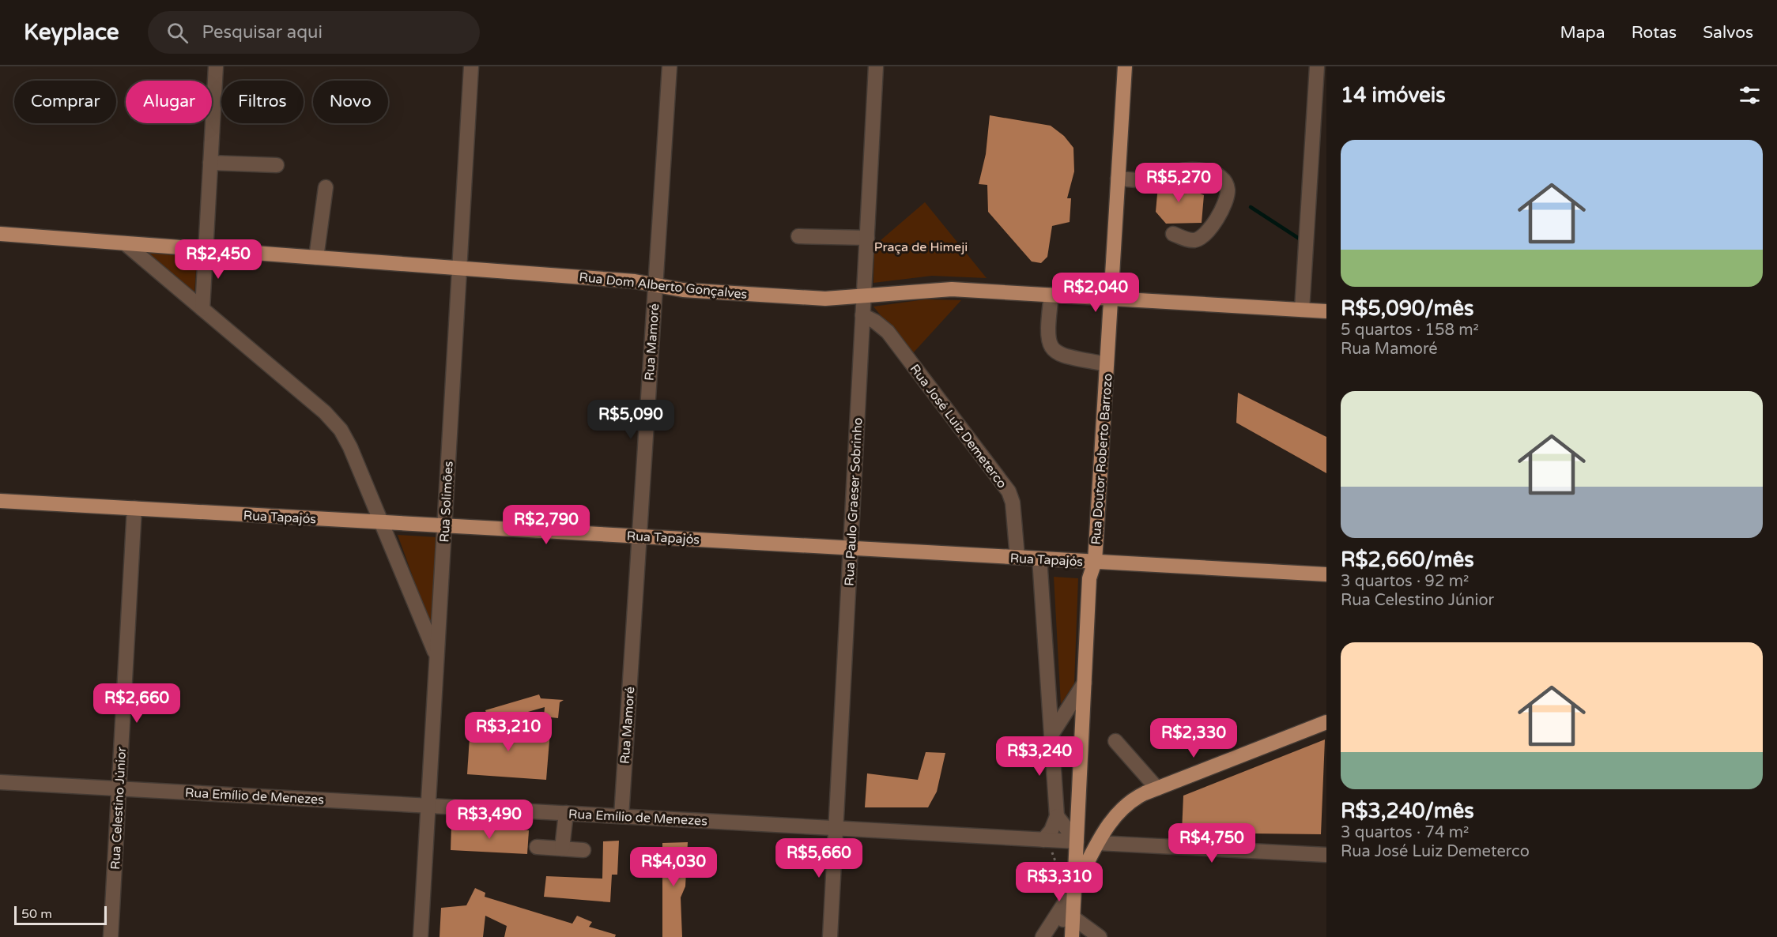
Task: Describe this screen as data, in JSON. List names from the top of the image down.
{
  "streets": {
    "main road": ["Rua Dom Alberto Gonçalves", "Rua Doutor Roberto Barrozo", "Rua Tapajós"],
    "street": [
      "Rua Mamoré",
      "Rua José Luiz Demeterco",
      "Rua Solimões",
      "Rua Paulo Graeser Sobrinho",
      "Rua Emílio de Menezes",
      "Rua Celestino Júnior"
    ]
  },
  "crossings": [
    ["Rua Dom Alberto Gonçalves", "Rua Mamoré"],
    ["Rua Dom Alberto Gonçalves", "Rua Doutor Roberto Barrozo"],
    ["Rua Dom Alberto Gonçalves", "Rua Solimões"],
    ["Rua Dom Alberto Gonçalves", "Rua Paulo Graeser Sobrinho"],
    ["Rua Mamoré", "Rua Tapajós"],
    ["Rua Mamoré", "Rua Emílio de Menezes"],
    ["Rua José Luiz Demeterco", "Rua Paulo Graeser Sobrinho"],
    ["Rua José Luiz Demeterco", "Rua Tapajós"],
    ["Rua Doutor Roberto Barrozo", "Rua Tapajós"],
    ["Rua Doutor Roberto Barrozo", "Rua Emílio de Menezes"],
    ["Rua Solimões", "Rua Tapajós"],
    ["Rua Solimões", "Rua Emílio de Menezes"],
    ["Rua Paulo Graeser Sobrinho", "Rua Tapajós"],
    ["Rua Paulo Graeser Sobrinho", "Rua Emílio de Menezes"],
    ["Rua Tapajós", "Rua Celestino Júnior"],
    ["Rua Emílio de Menezes", "Rua Celestino Júnior"]
  ],
  "parks": ["Praça de Himeji"],
  "scale_bar": "50 m",
  "page": {
    "header": "Keyplace",
    "search": "Pesquisar aqui",
    "nav": ["Mapa", "Rotas", "Salvos"],
    "heading": "14 imóveis",
    "chip": [
      "Comprar",
      "Alugar",
      "Filtros",
      "Novo"
    ],
    "list": [
      {
        "name": "R$5,090/mês",
        "note": "5 quartos · 158 m² · Rua Mamoré"
      },
      {
        "name": "R$2,660/mês",
        "note": "3 quartos · 92 m² · Rua Celestino Júnior"
      },
      {
        "name": "R$3,240/mês",
        "note": "3 quartos · 74 m² · Rua José Luiz Demeterco"
      }
    ],
    "price": [
      "R$5,270",
      "R$2,450",
      "R$2,040",
      "R$5,090",
      "R$2,790",
      "R$2,660",
      "R$3,210",
      "R$2,330",
      "R$3,240",
      "R$3,490",
      "R$4,750",
      "R$5,660",
      "R$4,030",
      "R$3,310"
    ],
    "scale": "50 m"
  }
}
